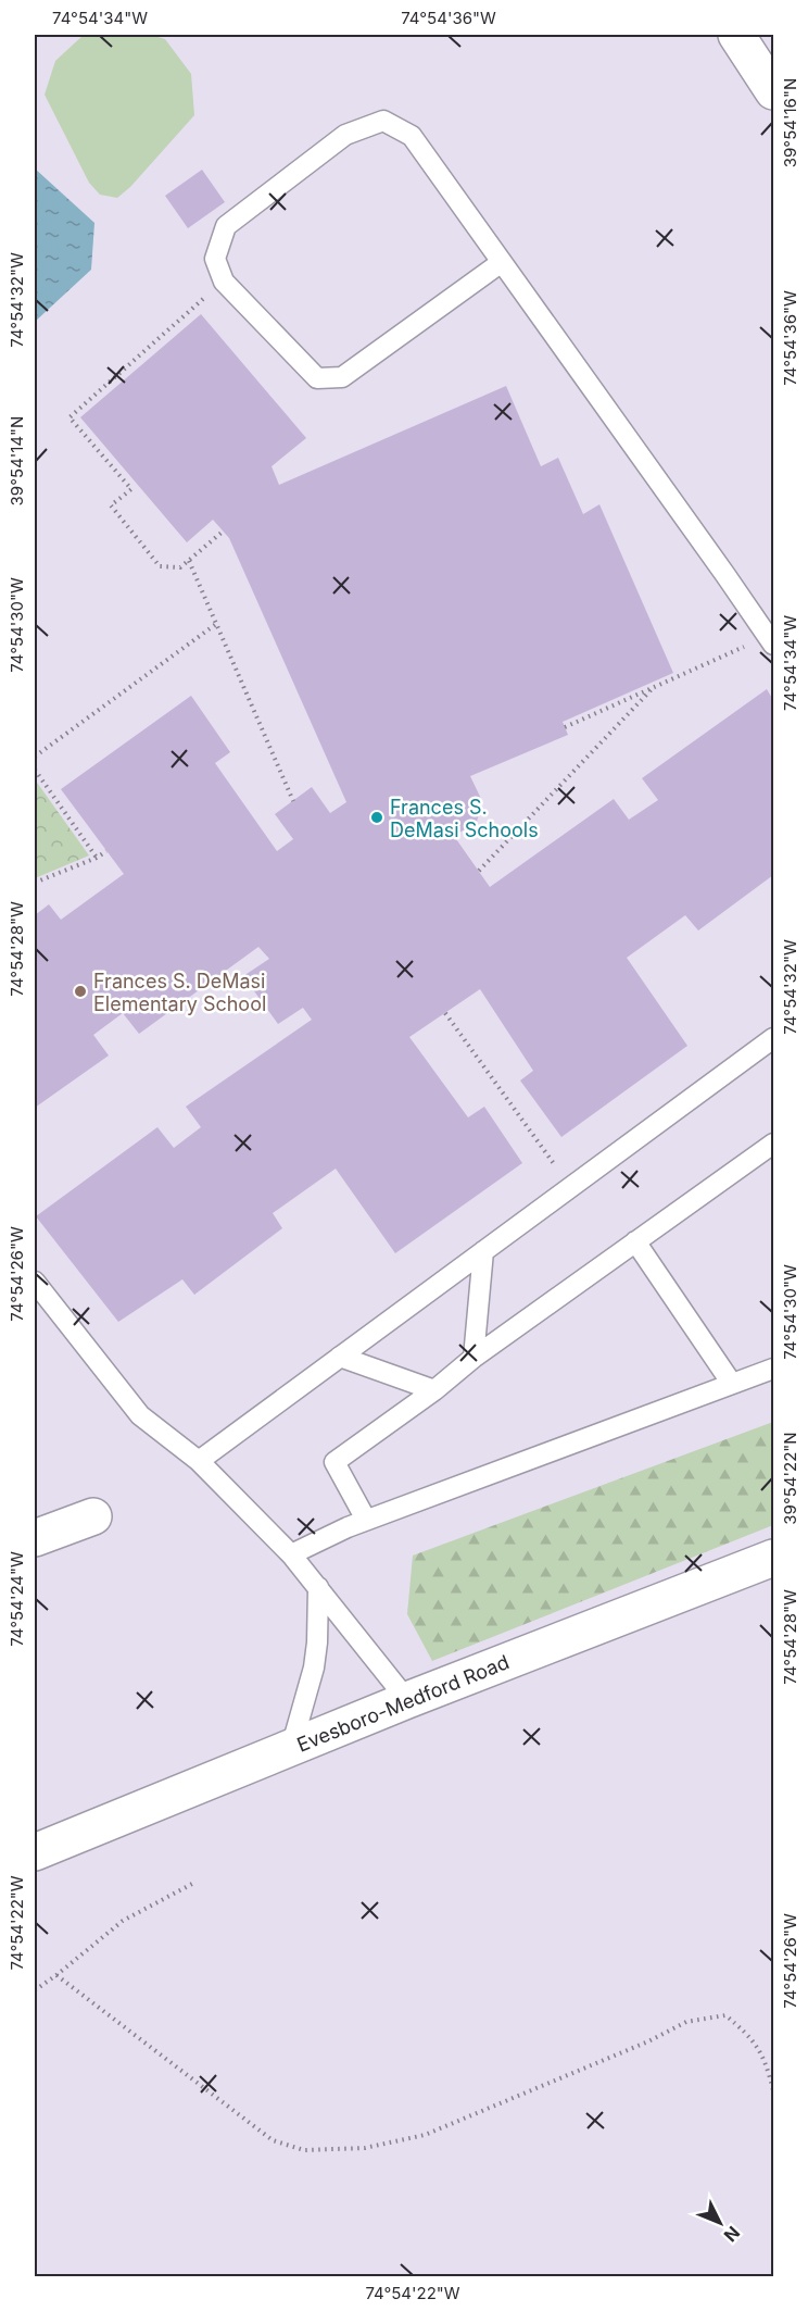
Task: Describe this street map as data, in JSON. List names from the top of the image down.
{
  "streets": {
    "street": ["Evesboro-Medford Road"]
  },
  "places": ["Frances S. DeMasi Schools", "Frances S. DeMasi Elementary School"],
  "north": "bottom right",
  "coordinates": [
    "74°54'34\"W",
    "74°54'36\"W",
    "39°54'16\"N",
    "74°54'32\"W",
    "39°54'14\"N",
    "74°54'30\"W",
    "74°54'28\"W",
    "74°54'26\"W",
    "39°54'22\"N",
    "74°54'24\"W",
    "74°54'22\"W"
  ]
}
